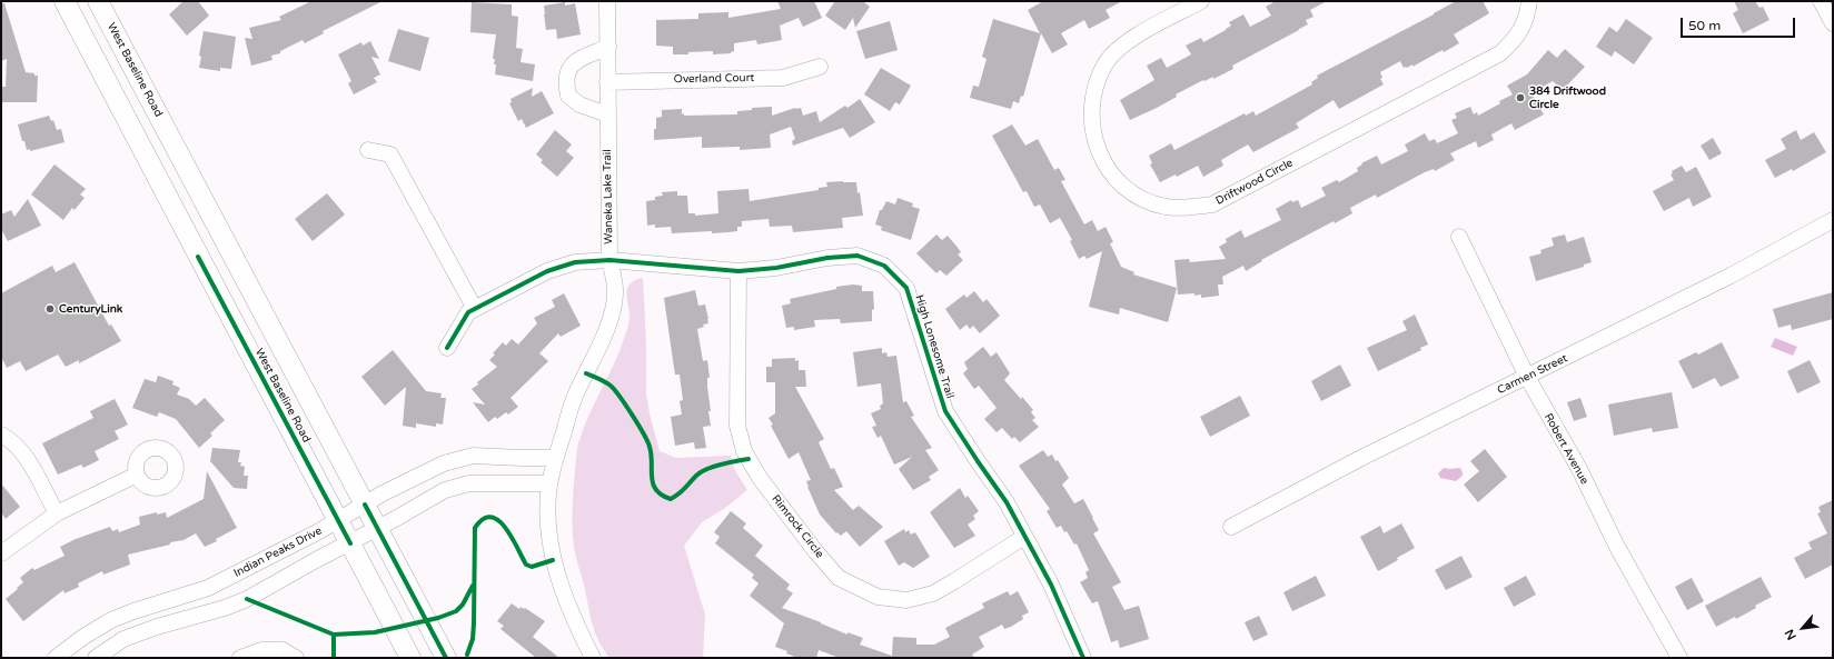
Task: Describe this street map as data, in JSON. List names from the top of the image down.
{
  "streets": {
    "main road": ["West Baseline Road"],
    "street": [
      "Overland Court",
      "Driftwood Circle",
      "Waneka Lake Trail",
      "High Lonesome Trail",
      "Carmen Street",
      "Robert Avenue",
      "Rimrock Circle",
      "Indian Peaks Drive"
    ]
  },
  "crossings": [
    ["West Baseline Road", "Indian Peaks Drive"],
    ["Overland Court", "Waneka Lake Trail"],
    ["Waneka Lake Trail", "High Lonesome Trail"],
    ["Waneka Lake Trail", "Indian Peaks Drive"],
    ["High Lonesome Trail", "Rimrock Circle"],
    ["Carmen Street", "Robert Avenue"]
  ],
  "places": ["384 Driftwood Circle", "CenturyLink"],
  "scale_bar": "50 m",
  "north": "bottom left"
}
